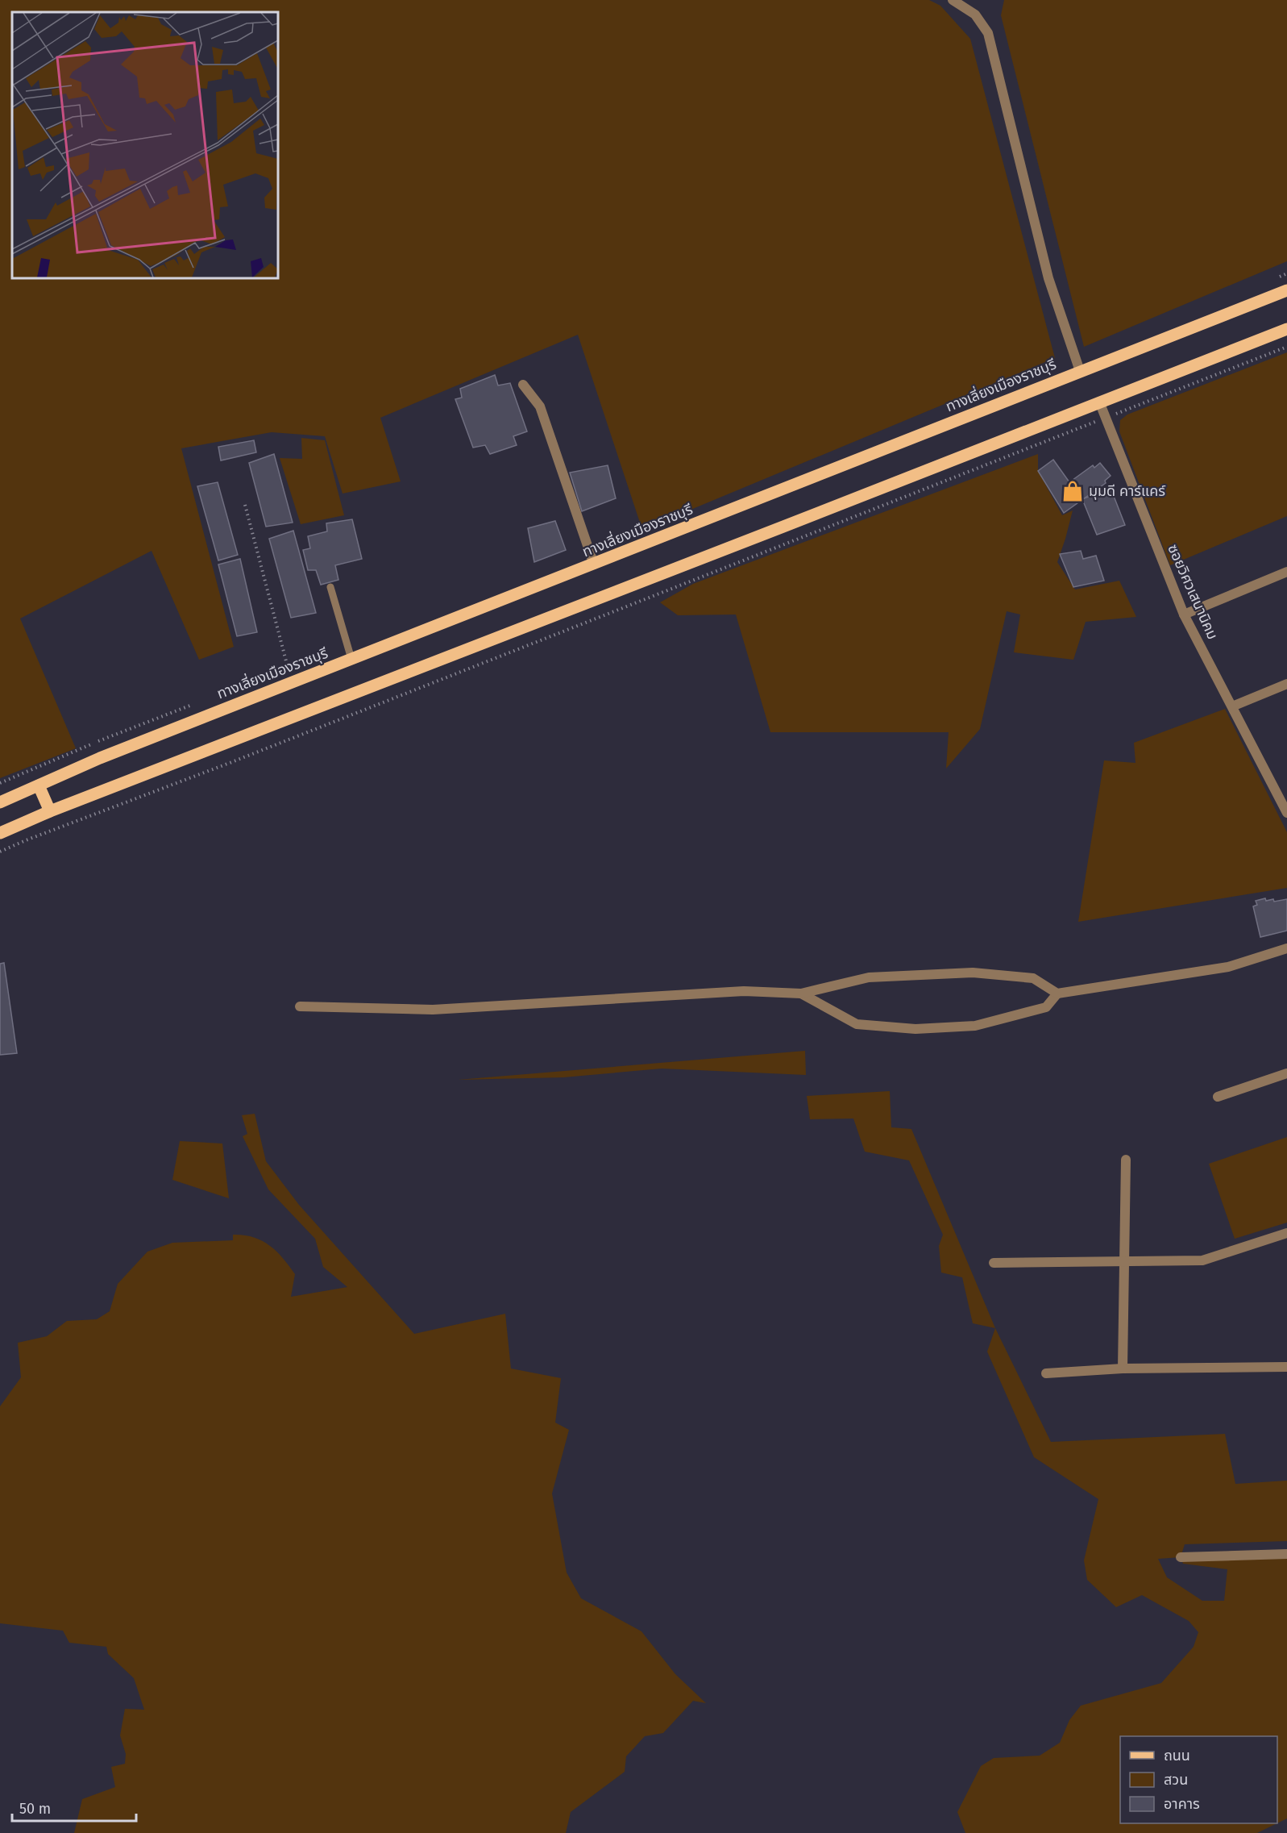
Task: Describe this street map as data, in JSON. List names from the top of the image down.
{
  "streets": {
    "main road": ["ทางเลี่ยงเมืองราชบุรี"],
    "street": ["ซอยวิศวเสนานิคม"]
  },
  "places": {
    "shop": ["มุมดี คาร์แคร์"]
  },
  "legend": ["ถนน", "สวน", "อาคาร"],
  "scale_bar": "50 m"
}
